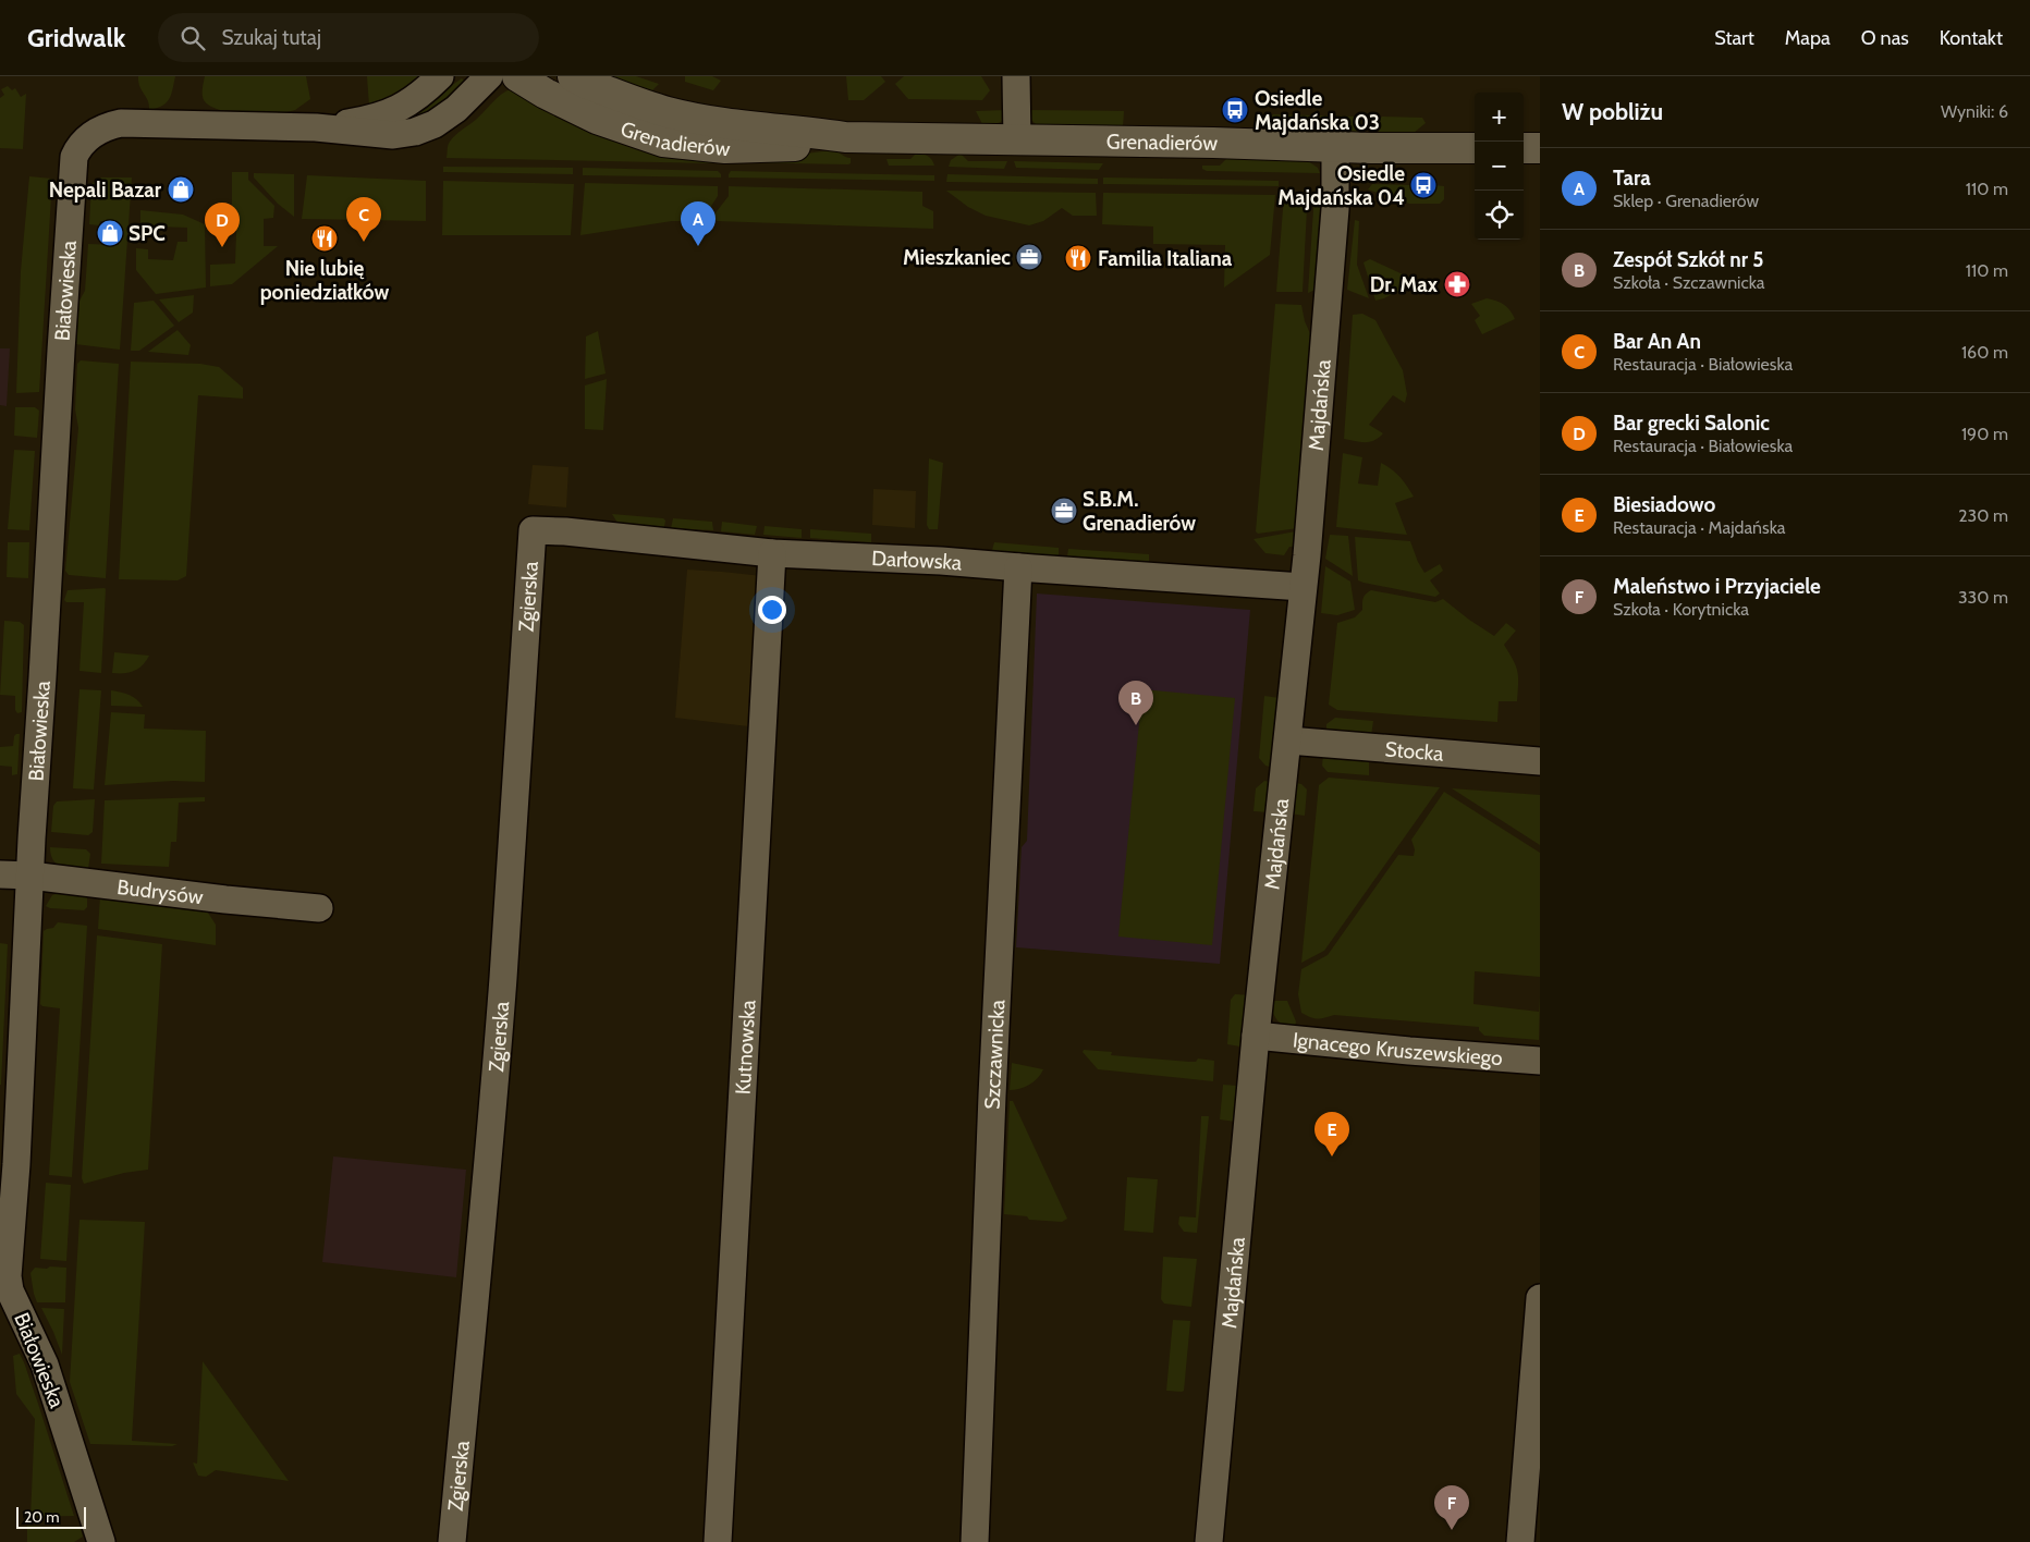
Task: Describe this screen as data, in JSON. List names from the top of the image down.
{
  "streets": {
    "street": [
      "Grenadierów",
      "Białowieska",
      "Majdańska",
      "Darłowska",
      "Zgierska",
      "Stocka",
      "Budrysów",
      "Kutnowska",
      "Ignacego Kruszewskiego",
      "Szczawnicka"
    ]
  },
  "crossings": [
    ["Grenadierów", "Majdańska"],
    ["Białowieska", "Budrysów"],
    ["Majdańska", "Darłowska"],
    ["Majdańska", "Stocka"],
    ["Majdańska", "Ignacego Kruszewskiego"],
    ["Darłowska", "Zgierska"],
    ["Darłowska", "Kutnowska"],
    ["Darłowska", "Szczawnicka"]
  ],
  "places": {
    "bus stop": ["Osiedle Majdańska 03", "Osiedle Majdańska 04"],
    "shop": ["Nepali Bazar", "SPC"],
    "restaurant": ["Nie lubię poniedziałków", "Familia Italiana"],
    "office": ["Mieszkaniec", "S.B.M. Grenadierów"],
    "pharmacy": ["Dr. Max"]
  },
  "scale_bar": "20 m",
  "page": {
    "header": "Gridwalk",
    "search": "Szukaj tutaj",
    "nav": [
      "Start",
      "Mapa",
      "O nas",
      "Kontakt"
    ],
    "heading": ["W pobliżu", "Wyniki: 6"],
    "map_buttons": ["+", "−"],
    "list": [
      {
        "mark": "A",
        "name": "Tara",
        "note": "Sklep · Grenadierów",
        "value": "110 m"
      },
      {
        "mark": "B",
        "name": "Zespół Szkół nr 5",
        "note": "Szkoła · Szczawnicka",
        "value": "110 m"
      },
      {
        "mark": "C",
        "name": "Bar An An",
        "note": "Restauracja · Białowieska",
        "value": "160 m"
      },
      {
        "mark": "D",
        "name": "Bar grecki Salonic",
        "note": "Restauracja · Białowieska",
        "value": "190 m"
      },
      {
        "mark": "E",
        "name": "Biesiadowo",
        "note": "Restauracja · Majdańska",
        "value": "230 m"
      },
      {
        "mark": "F",
        "name": "Maleństwo i Przyjaciele",
        "note": "Szkoła · Korytnicka",
        "value": "330 m"
      }
    ],
    "pins": [
      "C",
      "A",
      "D",
      "B",
      "E",
      "F"
    ],
    "scale": "20 m"
  }
}
